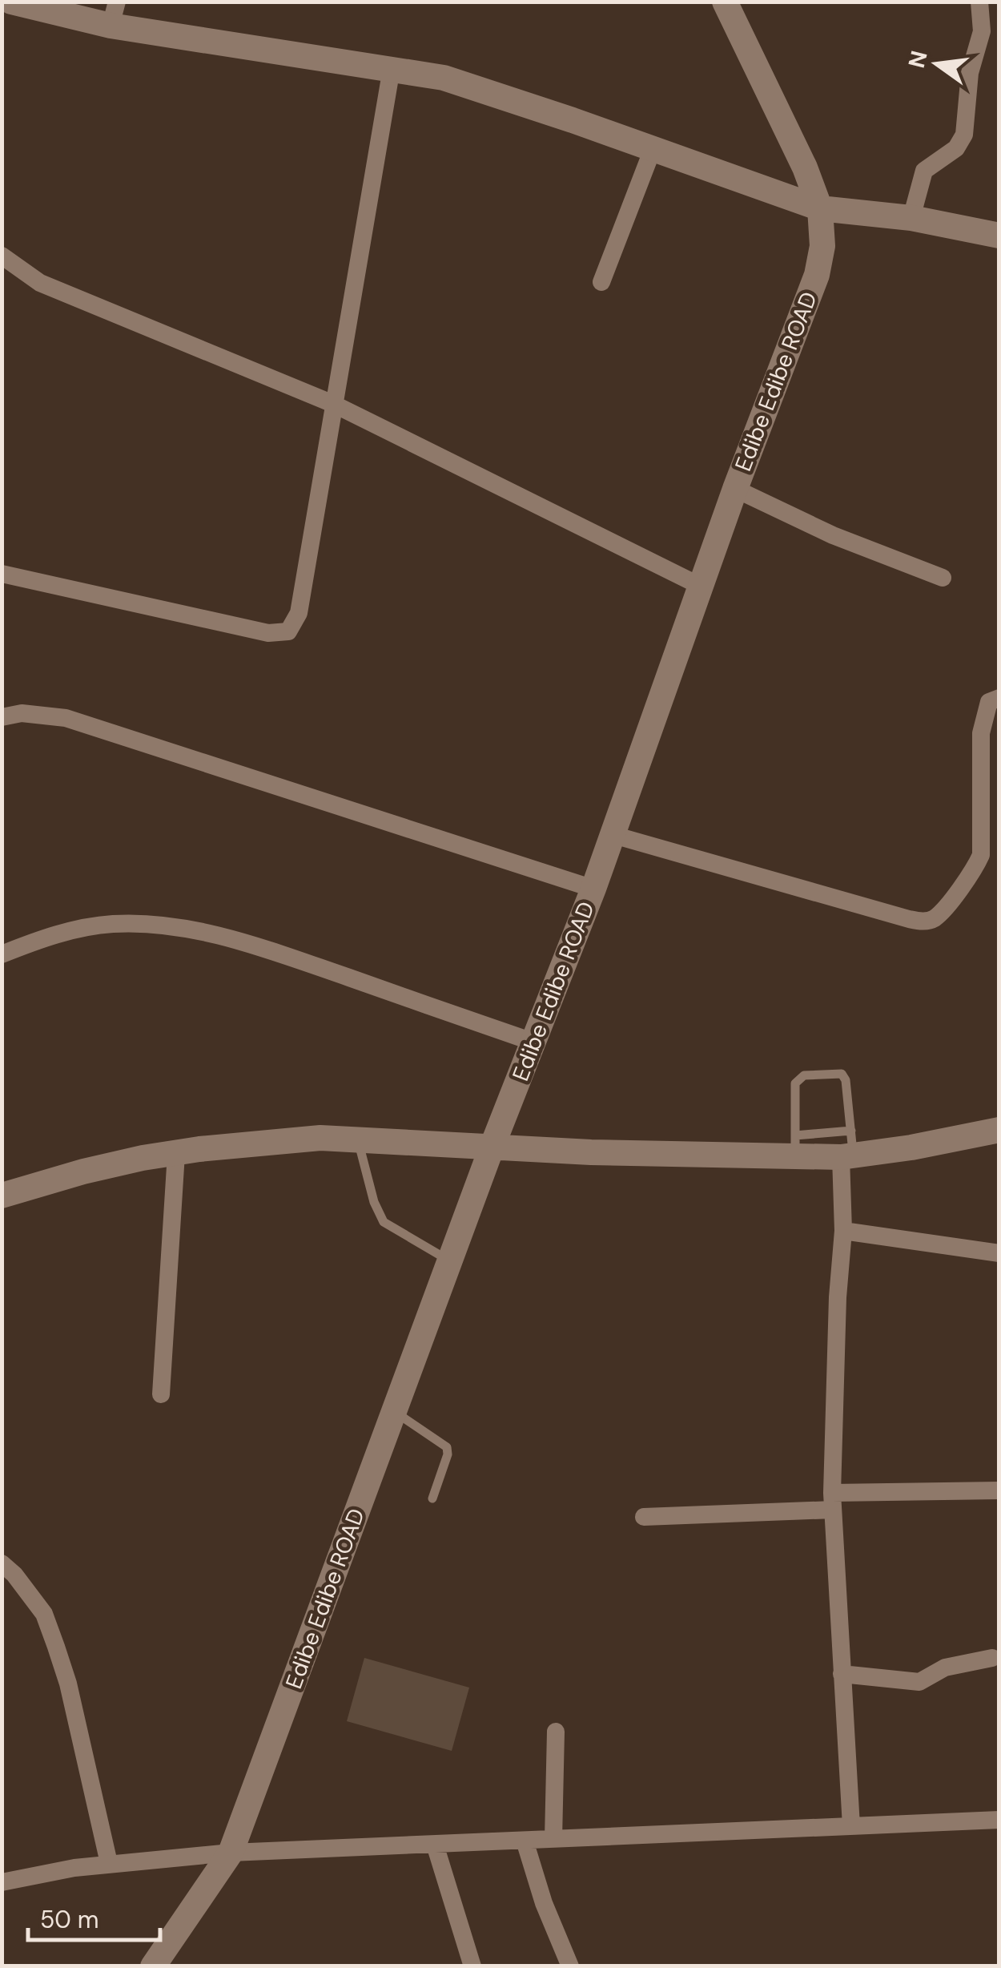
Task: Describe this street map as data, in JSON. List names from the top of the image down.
{
  "streets": {
    "main road": ["Edibe Edibe ROAD"]
  },
  "scale_bar": "50 m",
  "north": "left"
}
